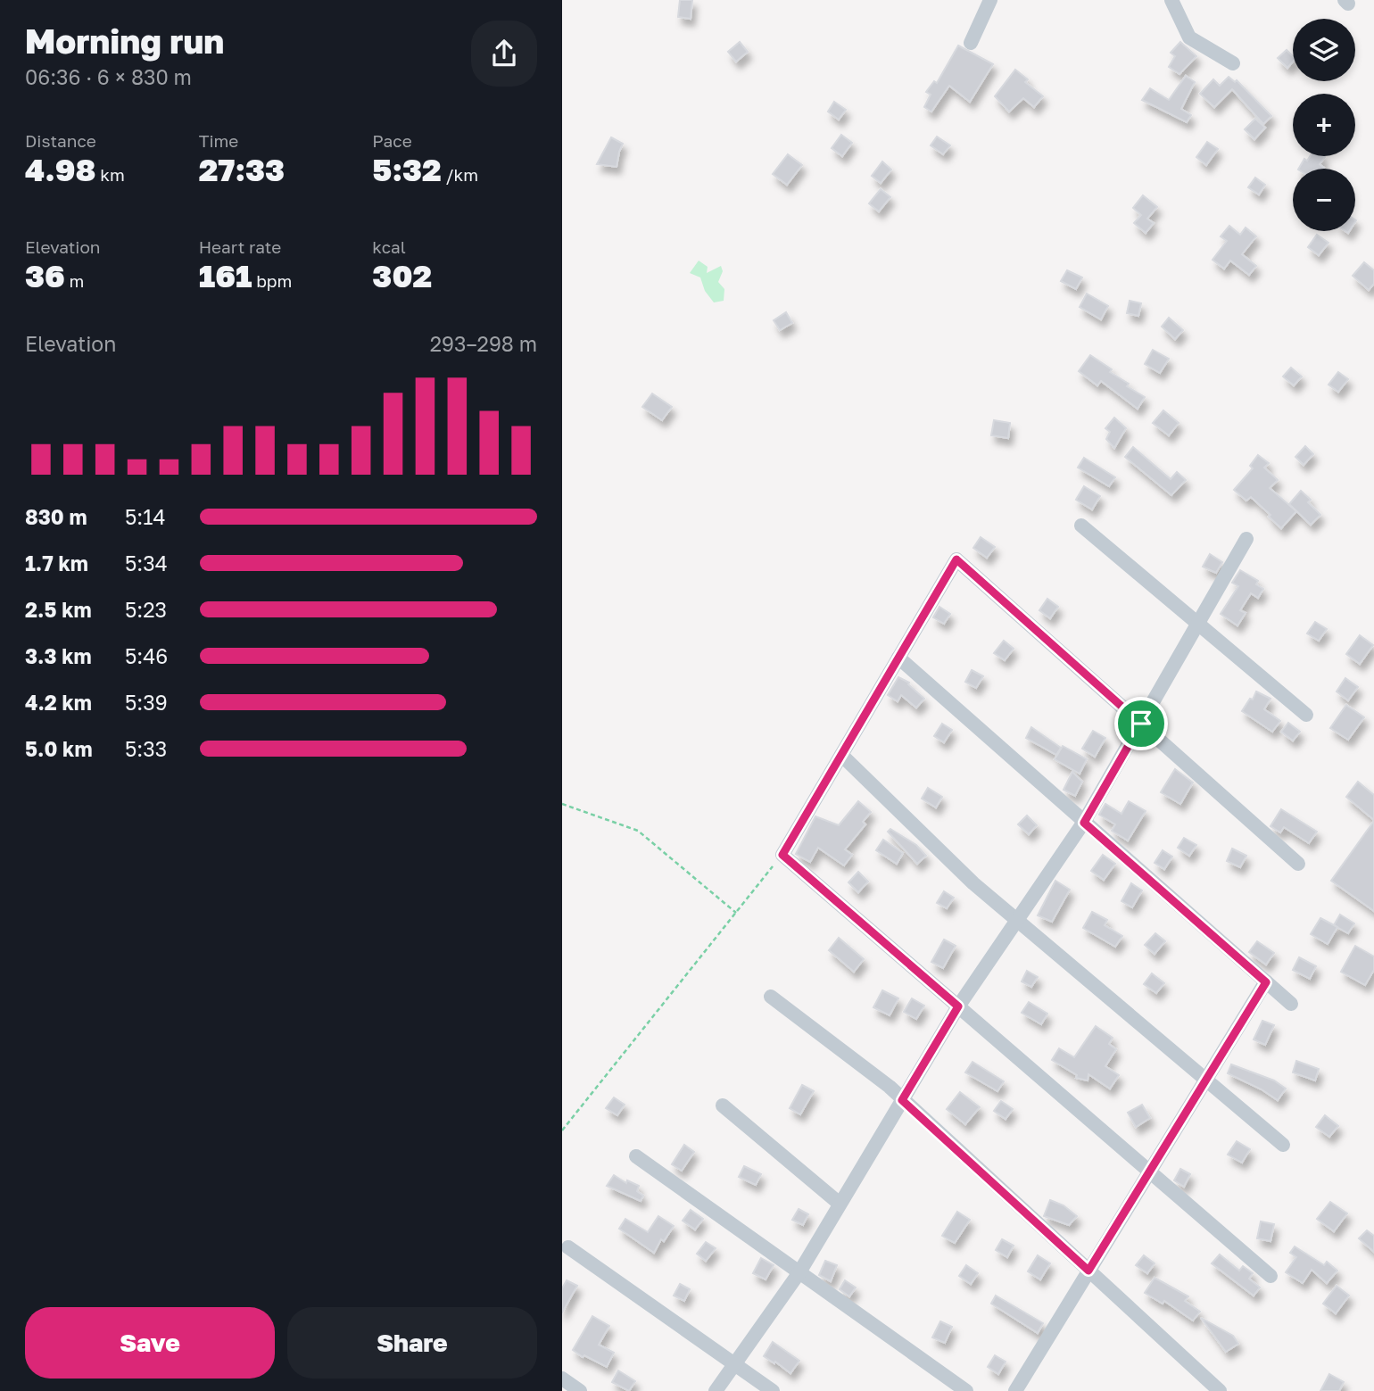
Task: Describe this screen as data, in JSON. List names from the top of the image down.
{
  "page": {
    "heading": ["Morning run", "06:36 · 6 × 830 m"],
    "map_buttons": ["+", "−"],
    "stats": [
      ["Distance", "4.98 km"],
      ["Time", "27:33"],
      ["Pace", "5:32 /km"],
      ["Elevation", "36 m"],
      ["Heart rate", "161 bpm"],
      ["kcal", "302"]
    ],
    "chart": ["Elevation", "293–298 m"],
    "list": [
      {
        "name": "830 m",
        "note": "5:14"
      },
      {
        "name": "1.7 km",
        "note": "5:34"
      },
      {
        "name": "2.5 km",
        "note": "5:23"
      },
      {
        "name": "3.3 km",
        "note": "5:46"
      },
      {
        "name": "4.2 km",
        "note": "5:39"
      },
      {
        "name": "5.0 km",
        "note": "5:33"
      }
    ],
    "buttons": ["Save", "Share"]
  }
}
